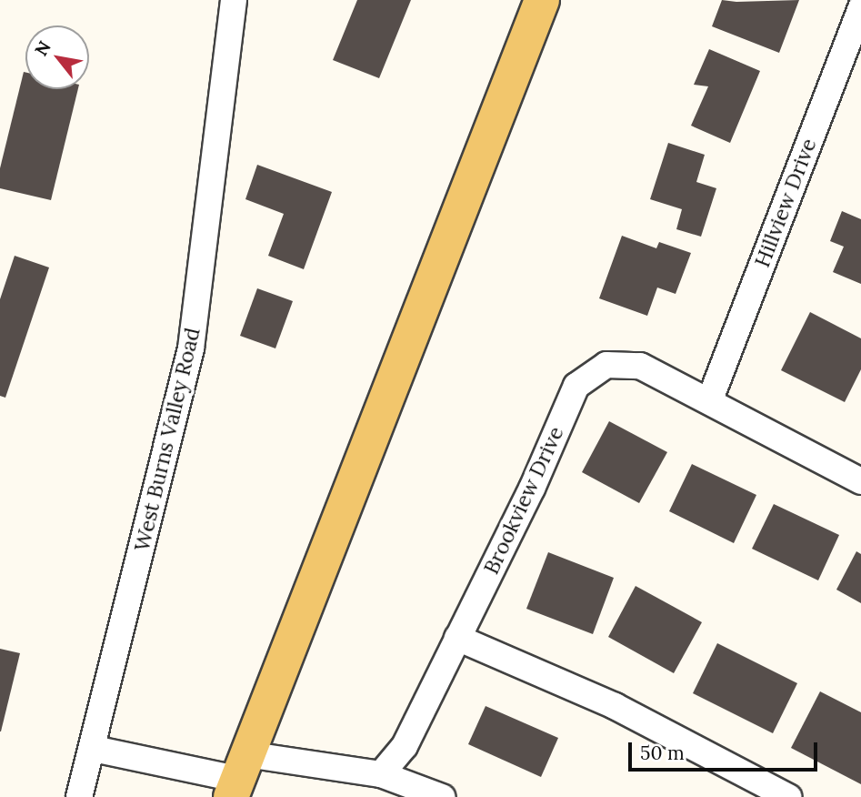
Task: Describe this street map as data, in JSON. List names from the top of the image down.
{
  "streets": {
    "street": ["Hillview Drive", "West Burns Valley Road", "Brookview Drive"]
  },
  "crossings": [
    ["Hillview Drive", "Brookview Drive"]
  ],
  "scale_bar": "50 m",
  "north": "top left"
}
